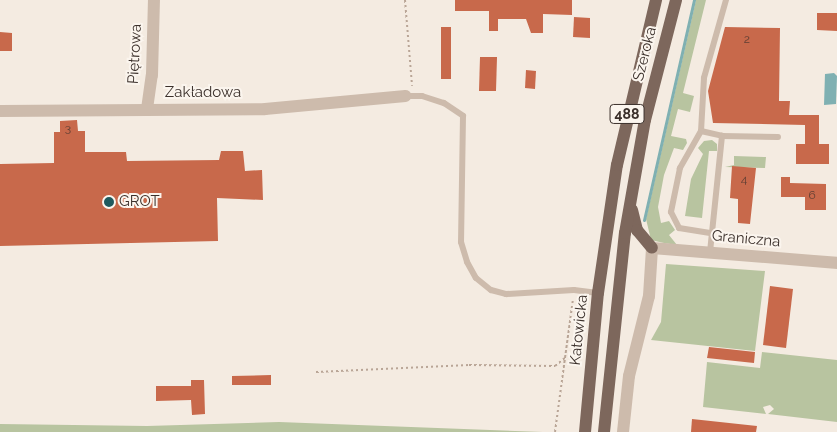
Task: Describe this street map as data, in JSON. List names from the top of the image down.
{
  "streets": {
    "main road": ["Szeroka", "488", "Katowicka"],
    "street": ["Piętrowa", "Zakładowa", "Graniczna"]
  },
  "crossings": [
    ["Piętrowa", "Zakładowa"],
    ["Szeroka", "Katowicka"]
  ],
  "places": ["GROT"],
  "house_numbers": [
    "2",
    "3",
    "4",
    "6"
  ]
}
